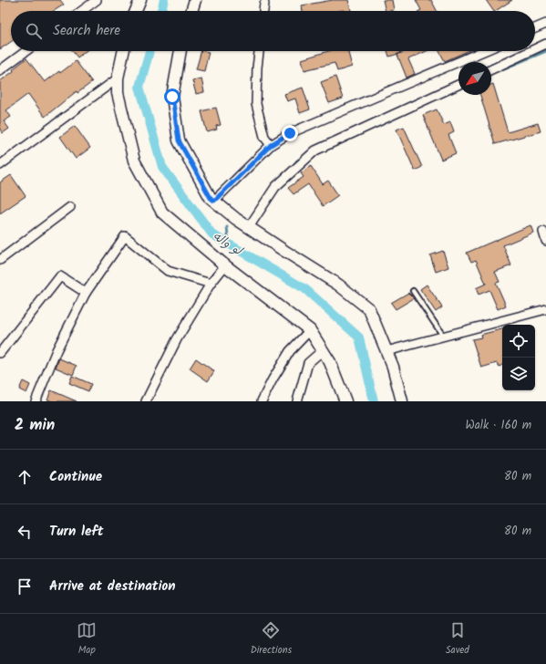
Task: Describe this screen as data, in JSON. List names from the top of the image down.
{
  "water": ["لو واله"],
  "north": "bottom left",
  "page": {
    "search": "Search here",
    "heading": ["2 min", "Walk · 160 m"],
    "list": [
      ["Continue", "80 m"],
      ["Turn left", "80 m"],
      "Arrive at destination"
    ],
    "nav": ["Map", "Directions", "Saved"]
  }
}
